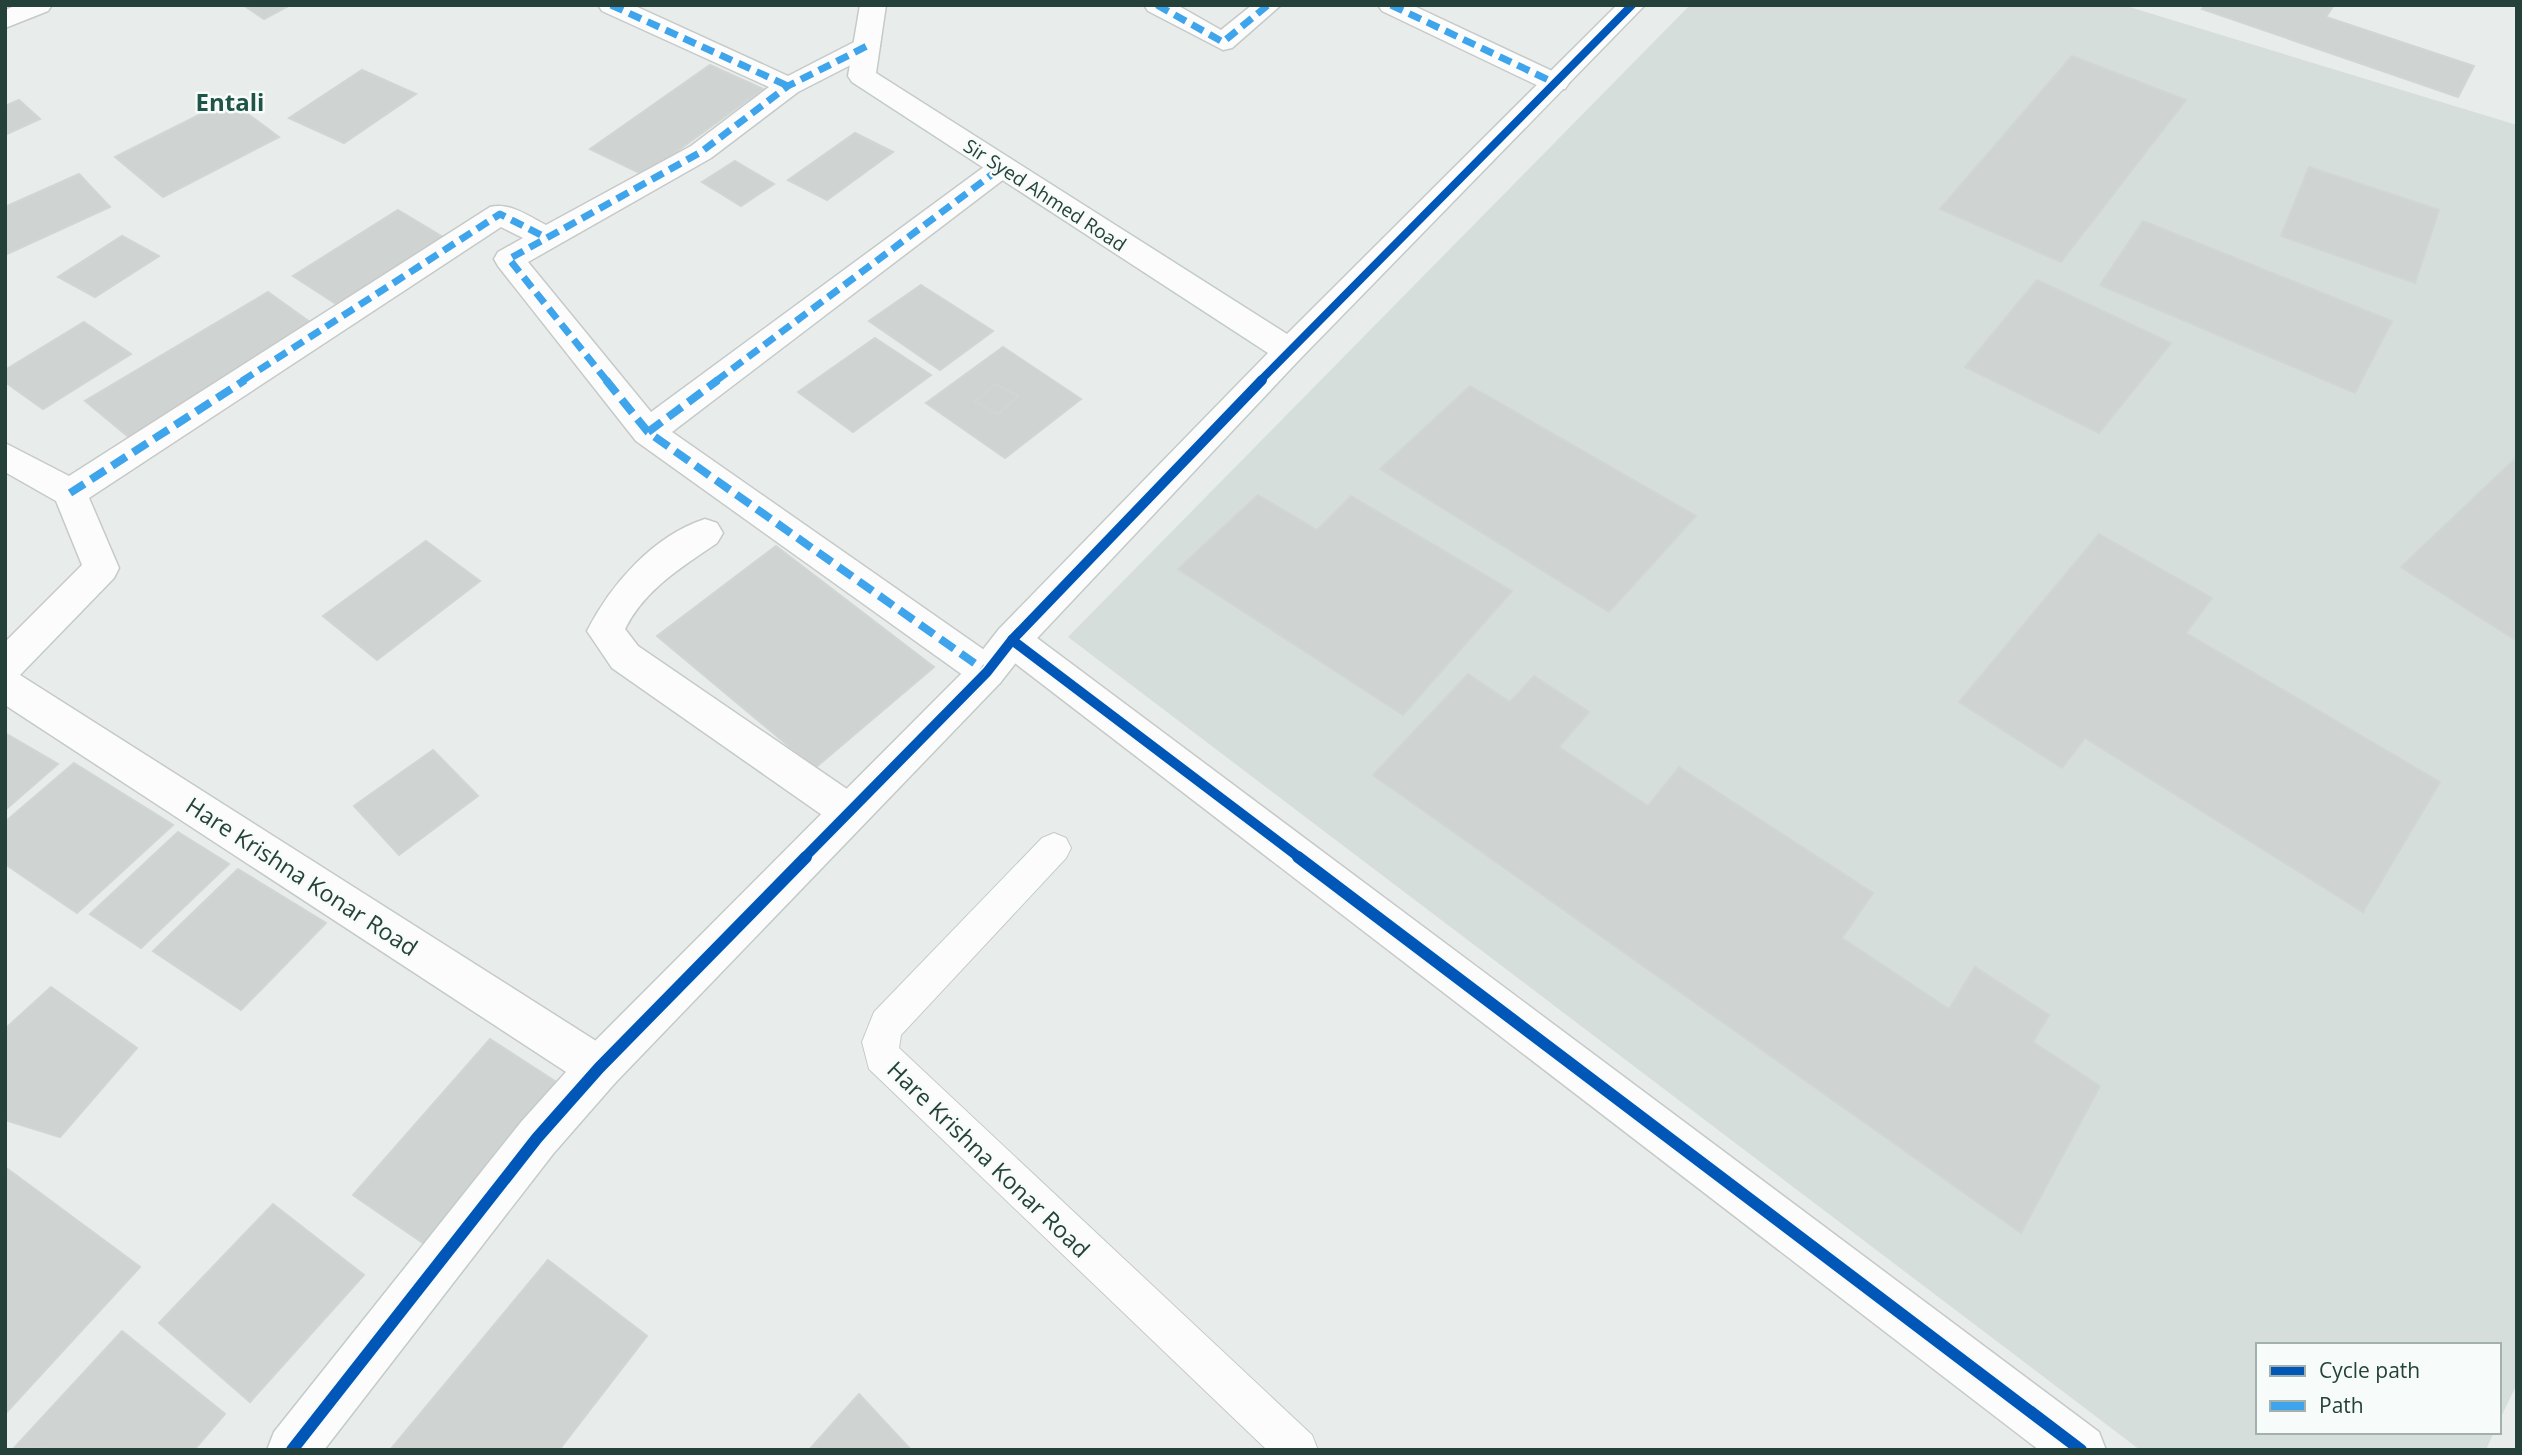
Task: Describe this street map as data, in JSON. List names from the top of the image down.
{
  "streets": {
    "street": ["Sir Syed Ahmed Road", "Hare Krishna Konar Road"]
  },
  "districts": ["Entali"],
  "legend": ["Cycle path", "Path"]
}
